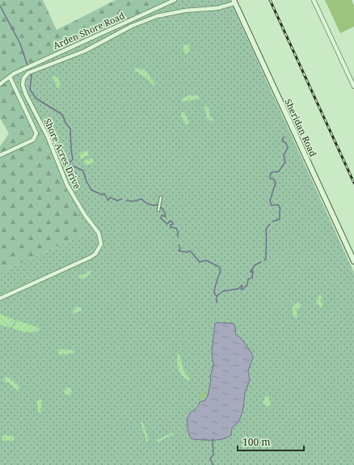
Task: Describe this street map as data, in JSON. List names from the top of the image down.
{
  "streets": {
    "main road": ["Sheridan Road"],
    "street": ["Arden Shore Road", "Shore Acres Drive"]
  },
  "crossings": [
    ["Sheridan Road", "Shore Acres Drive"]
  ],
  "scale_bar": "100 m"
}
